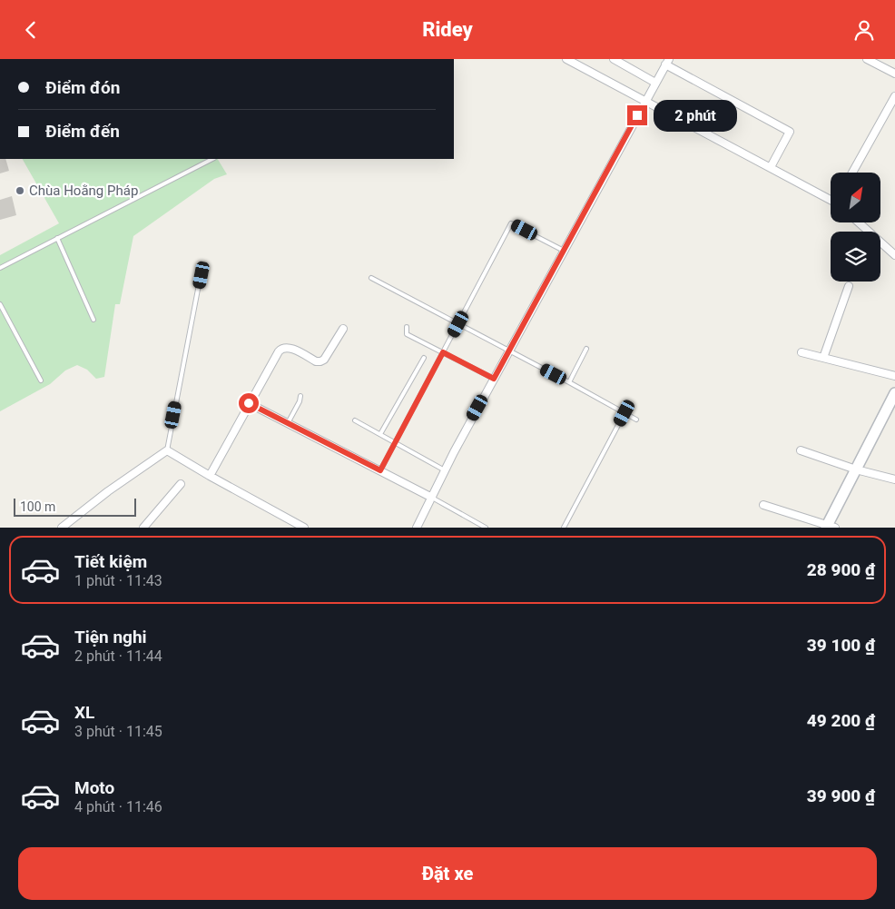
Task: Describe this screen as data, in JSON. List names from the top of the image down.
{
  "places": ["Chùa Hoằng Pháp"],
  "scale_bar": "100 m",
  "north": "top right",
  "page": {
    "header": "Ridey",
    "banner": ["Điểm đón", "Điểm đến"],
    "bubble": "2 phút",
    "scale": "100 m",
    "list": [
      {
        "name": "Tiết kiệm",
        "note": "1 phút · 11:43",
        "value": "28 900 ₫"
      },
      {
        "name": "Tiện nghi",
        "note": "2 phút · 11:44",
        "value": "39 100 ₫"
      },
      {
        "name": "XL",
        "note": "3 phút · 11:45",
        "value": "49 200 ₫"
      },
      {
        "name": "Moto",
        "note": "4 phút · 11:46",
        "value": "39 900 ₫"
      }
    ],
    "buttons": "Đặt xe"
  }
}
